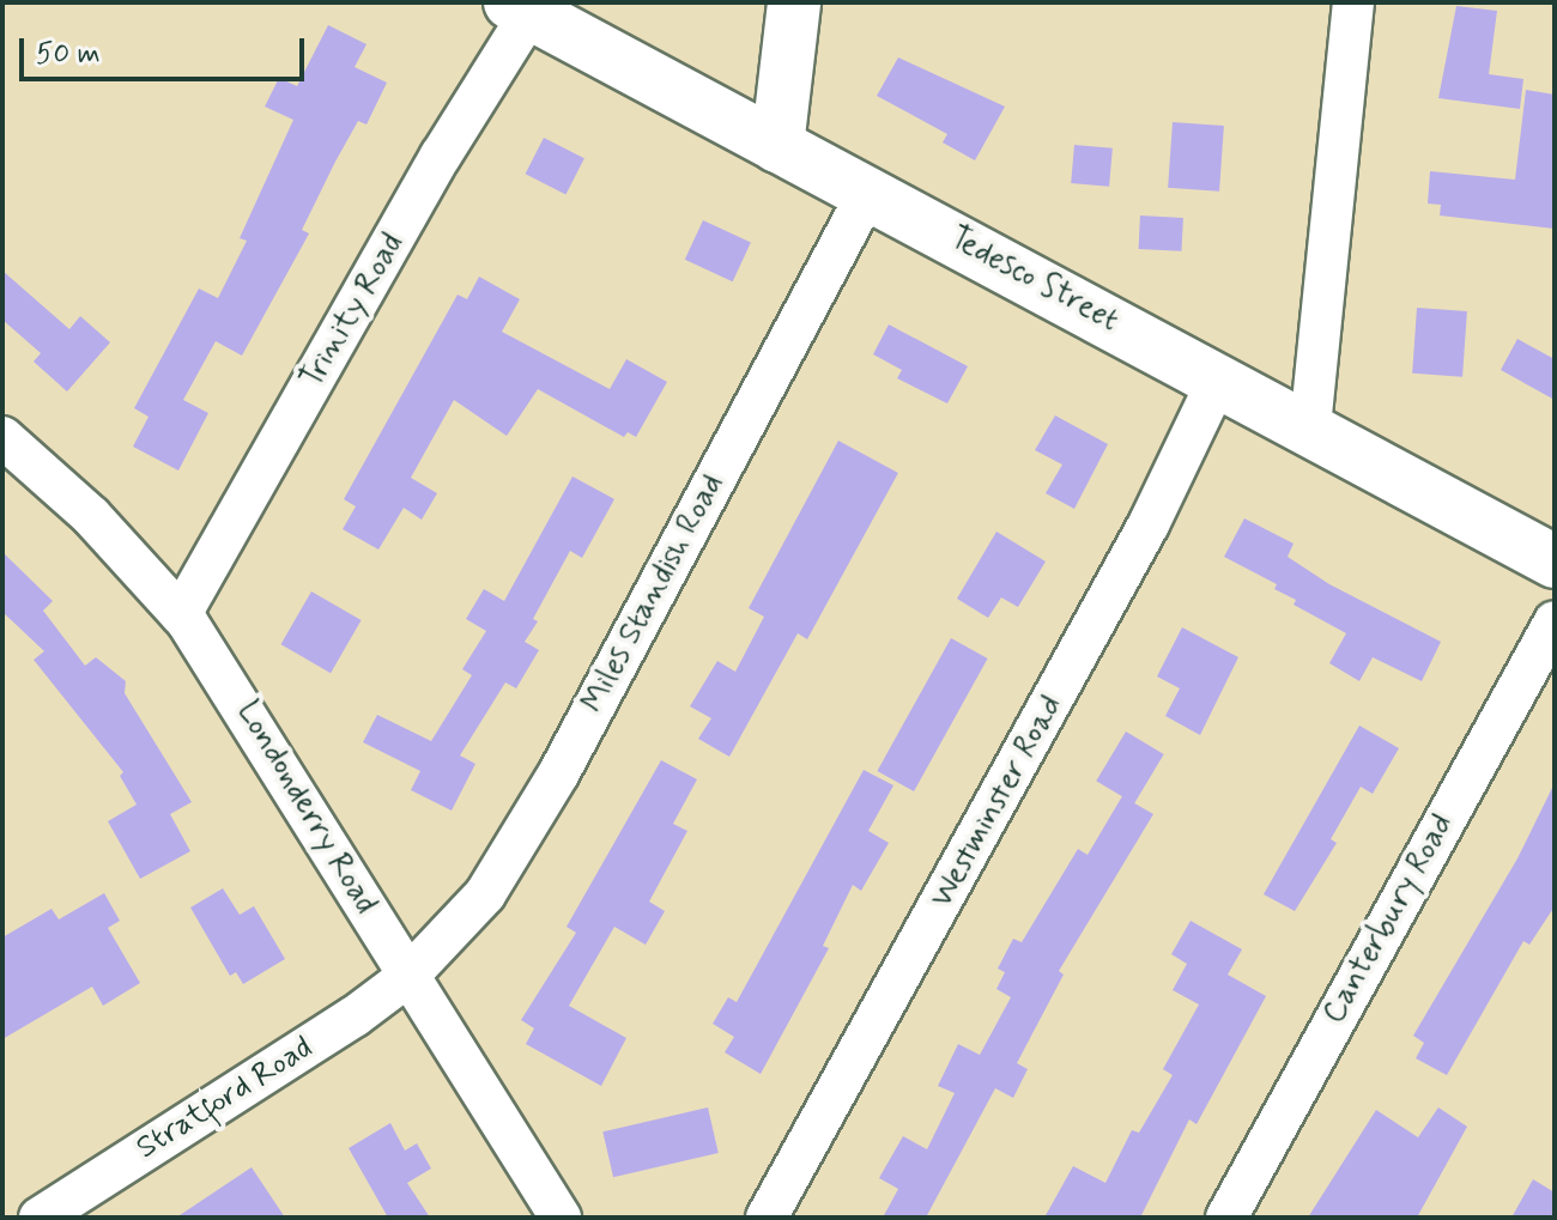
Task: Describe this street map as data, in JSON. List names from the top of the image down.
{
  "streets": {
    "main road": ["Tedesco Street"],
    "street": [
      "Trinity Road",
      "Miles Standish Road",
      "Westminster Road",
      "Londonderry Road",
      "Canterbury Road",
      "Stratford Road"
    ]
  },
  "crossings": [
    ["Tedesco Street", "Trinity Road"],
    ["Tedesco Street", "Miles Standish Road"],
    ["Tedesco Street", "Westminster Road"],
    ["Trinity Road", "Londonderry Road"],
    ["Miles Standish Road", "Londonderry Road"],
    ["Miles Standish Road", "Stratford Road"],
    ["Londonderry Road", "Stratford Road"]
  ],
  "scale_bar": "50 m"
}
